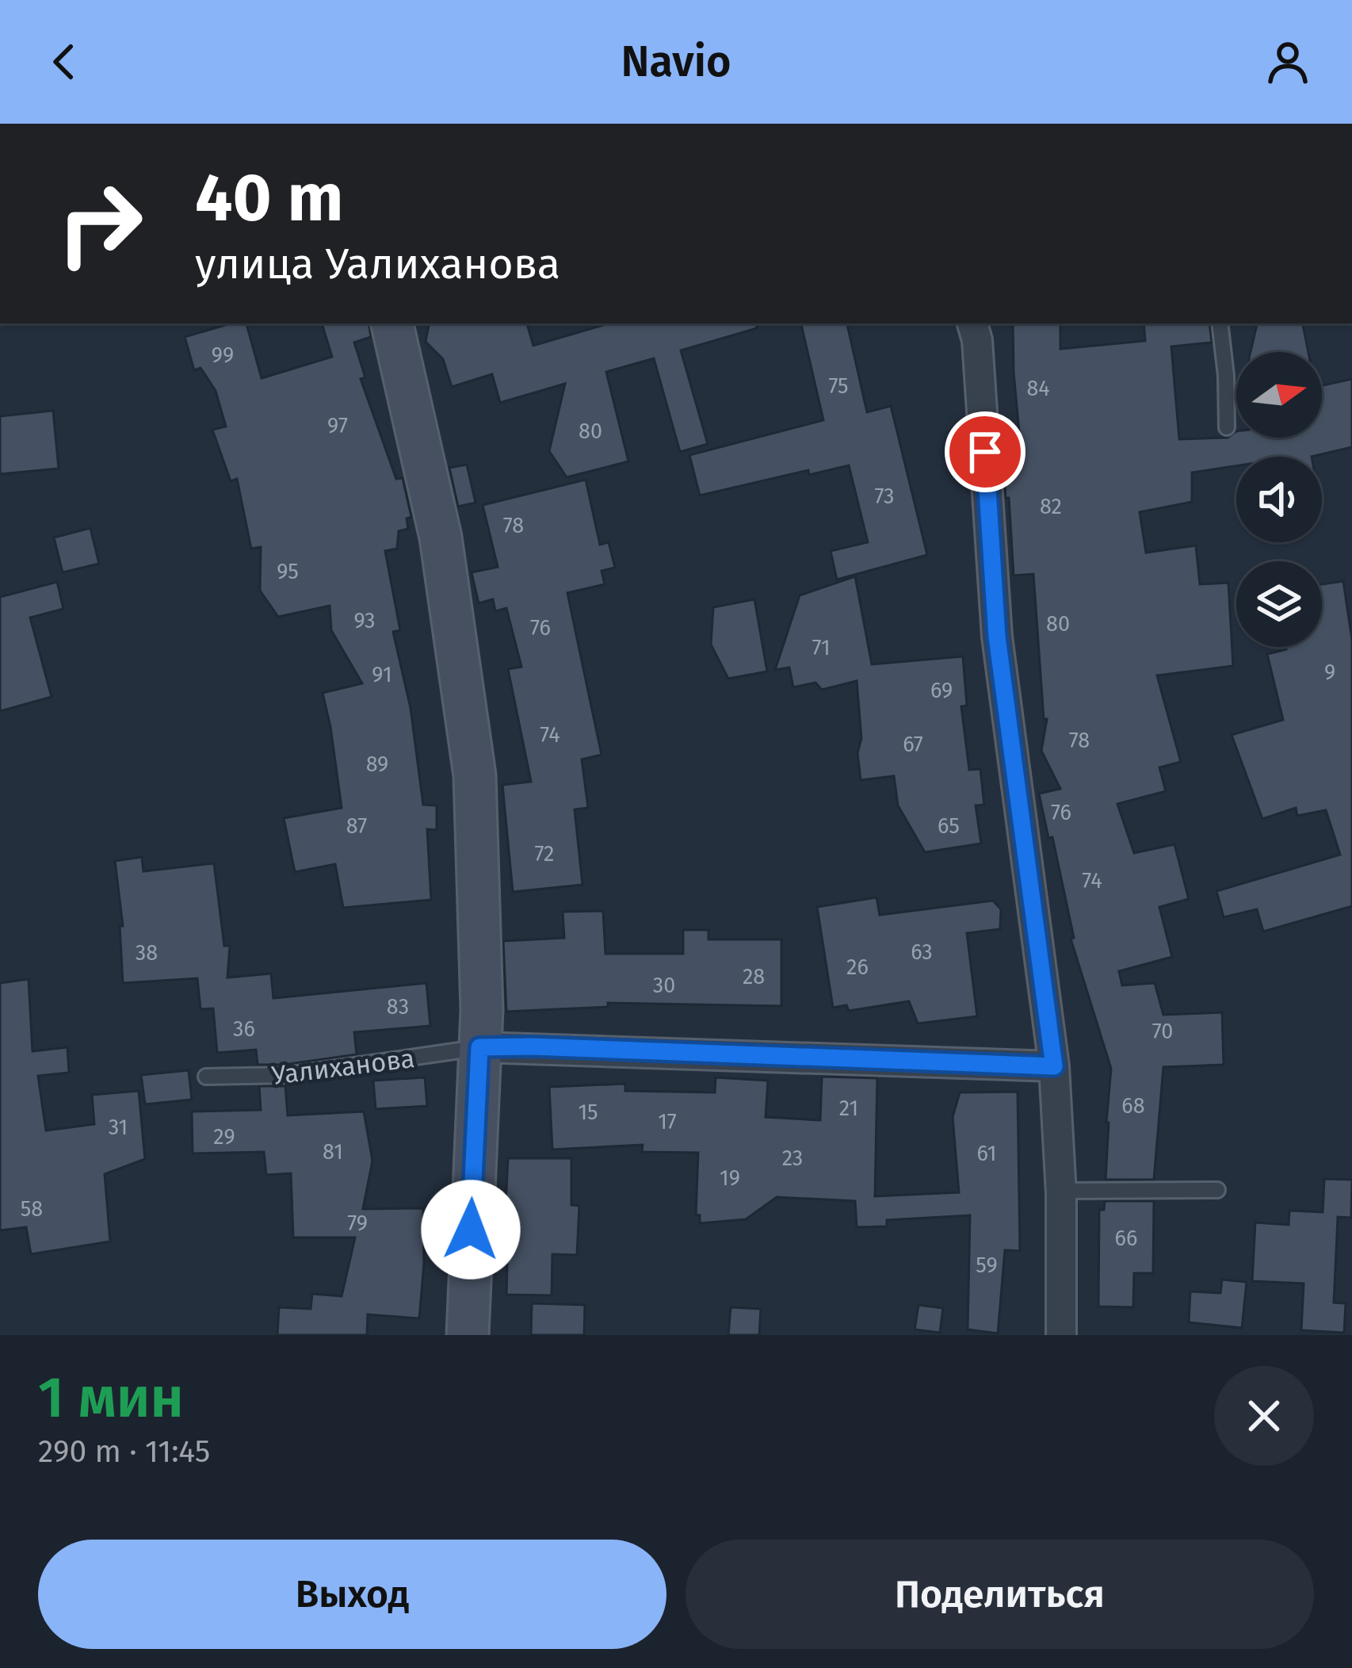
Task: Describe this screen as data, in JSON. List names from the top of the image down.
{
  "streets": {
    "lane": ["Уалиханова"]
  },
  "house_numbers": [
    "99",
    "75",
    "84",
    "97",
    "80",
    "73",
    "82",
    "78",
    "95",
    "93",
    "80",
    "76",
    "71",
    "9",
    "91",
    "69",
    "74",
    "78",
    "67",
    "89",
    "76",
    "87",
    "65",
    "72",
    "74",
    "63",
    "38",
    "26",
    "28",
    "30",
    "83",
    "36",
    "70",
    "68",
    "21",
    "15",
    "17",
    "31",
    "29",
    "81",
    "61",
    "23",
    "19",
    "58",
    "79",
    "66",
    "59"
  ],
  "north": "right",
  "page": {
    "header": "Navio",
    "turn": ["40 m", "улица Уалиханова"],
    "heading": ["1 мин", "290 m · 11:45"],
    "buttons": ["Выход", "Поделиться"]
  }
}
